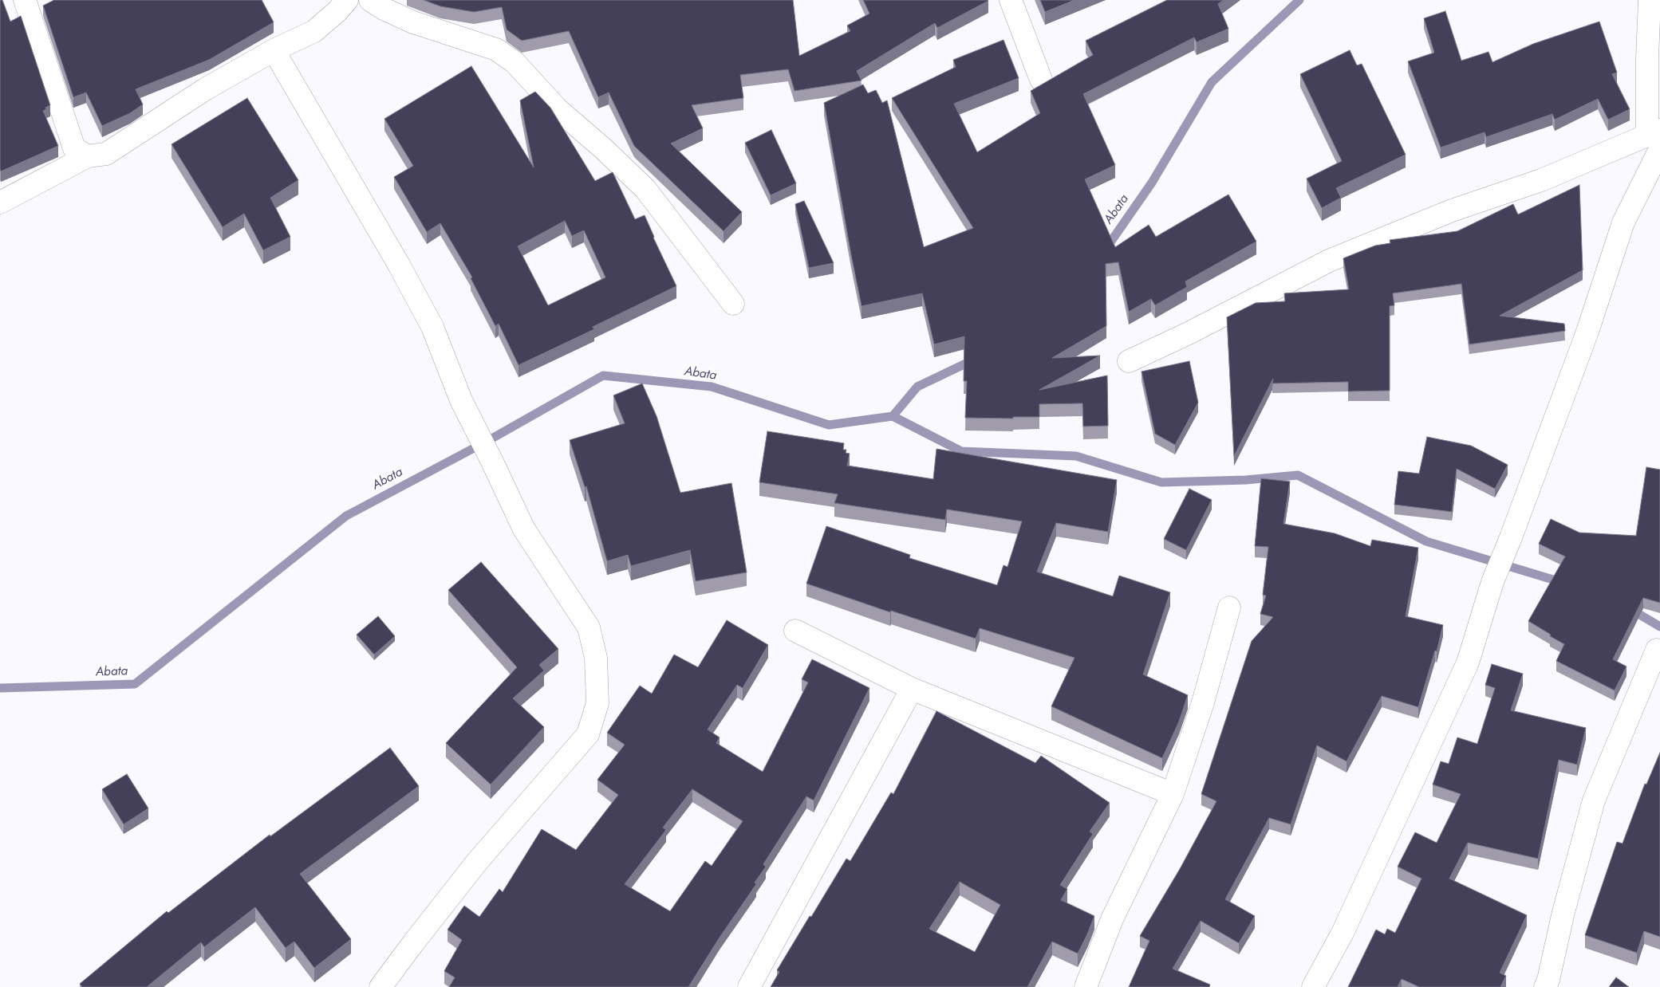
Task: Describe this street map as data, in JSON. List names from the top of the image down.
{
  "water": ["Abata"]
}
